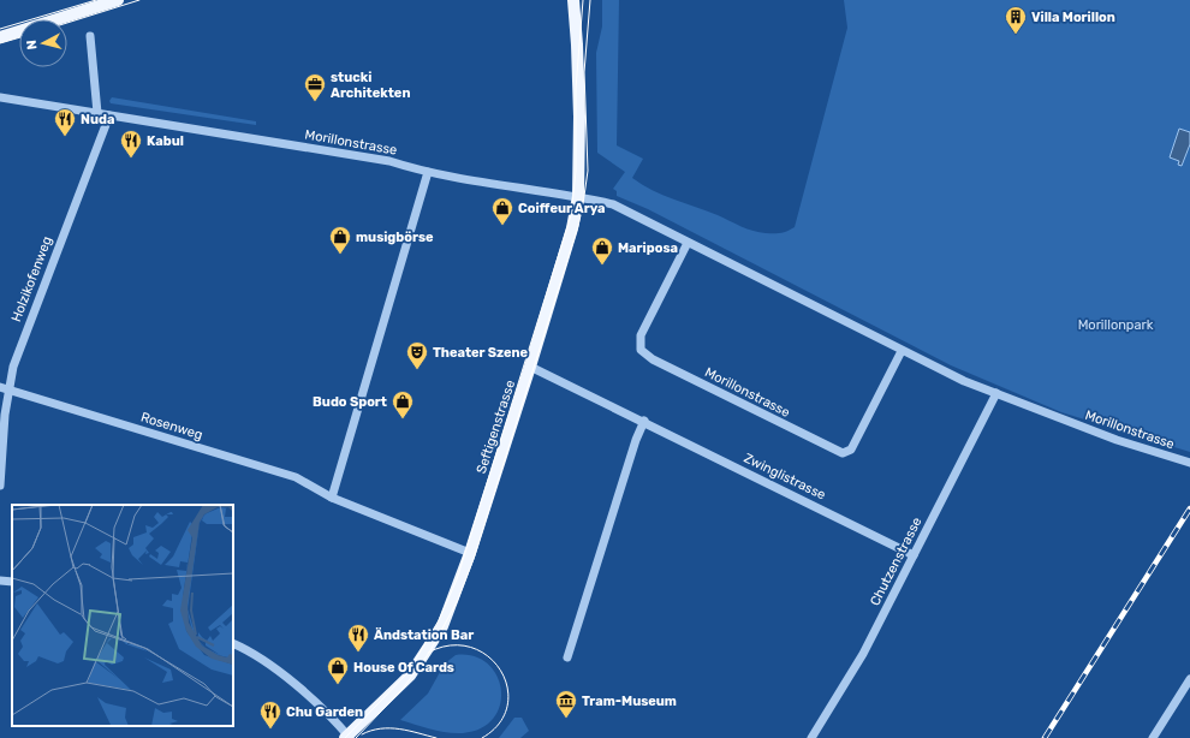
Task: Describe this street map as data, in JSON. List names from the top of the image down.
{
  "streets": {
    "main road": ["Seftigenstrasse"],
    "street": [
      "Morillonstrasse",
      "Holzikofenweg",
      "Rosenweg",
      "Zwinglistrasse",
      "Chutzenstrasse"
    ]
  },
  "crossings": [
    ["Morillonstrasse", "Holzikofenweg"],
    ["Morillonstrasse", "Seftigenstrasse"],
    ["Morillonstrasse", "Chutzenstrasse"],
    ["Holzikofenweg", "Rosenweg"],
    ["Rosenweg", "Seftigenstrasse"],
    ["Seftigenstrasse", "Zwinglistrasse"],
    ["Zwinglistrasse", "Chutzenstrasse"]
  ],
  "parks": ["Morillonpark"],
  "places": {
    "building": ["Villa Morillon"],
    "office": ["stucki Architekten"],
    "restaurant": [
      "Nuda",
      "Kabul",
      "Ändstation Bar",
      "Chu Garden"
    ],
    "shop": [
      "Coiffeur Arya",
      "musigbörse",
      "Mariposa",
      "Budo Sport",
      "House Of Cards"
    ],
    "theatre": ["Theater Szene"],
    "museum": ["Tram-Museum"]
  },
  "north": "left"
}
